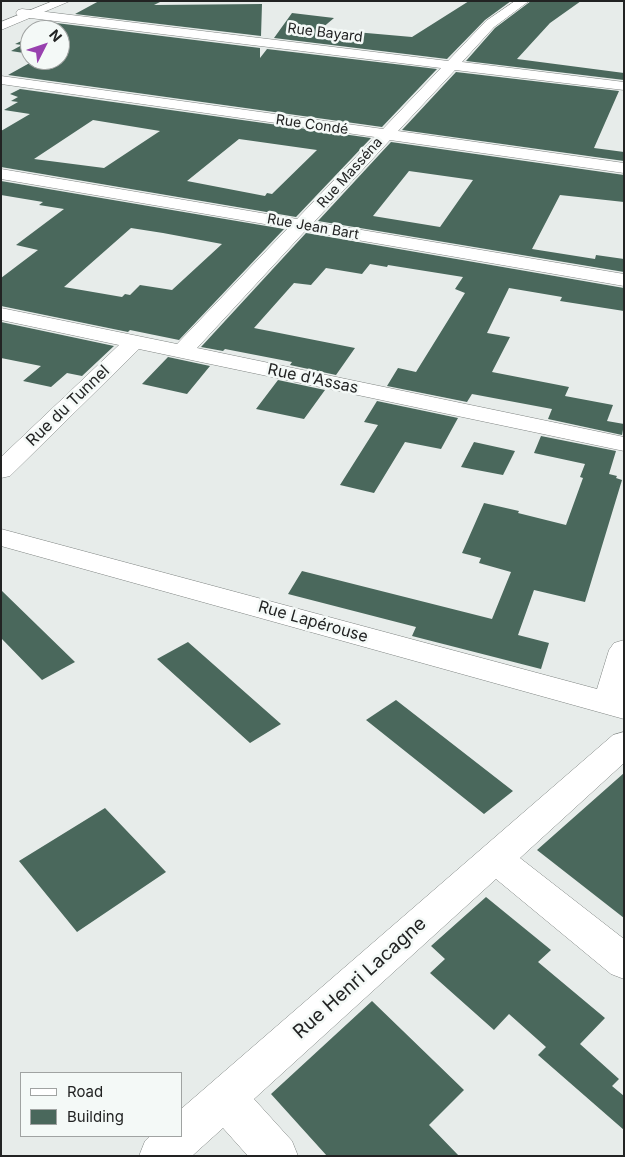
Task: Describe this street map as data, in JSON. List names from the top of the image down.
{
  "streets": {
    "street": [
      "Rue Bayard",
      "Rue Condé",
      "Rue Masséna",
      "Rue Jean Bart",
      "Rue d'Assas",
      "Rue du Tunnel",
      "Rue Lapérouse",
      "Rue Henri Lacagne"
    ]
  },
  "crossings": [
    ["Rue Bayard", "Rue Masséna"],
    ["Rue Condé", "Rue Masséna"],
    ["Rue Masséna", "Rue Jean Bart"],
    ["Rue Masséna", "Rue d'Assas"],
    ["Rue d'Assas", "Rue du Tunnel"]
  ],
  "legend": ["Road", "Building"],
  "north": "top right"
}
